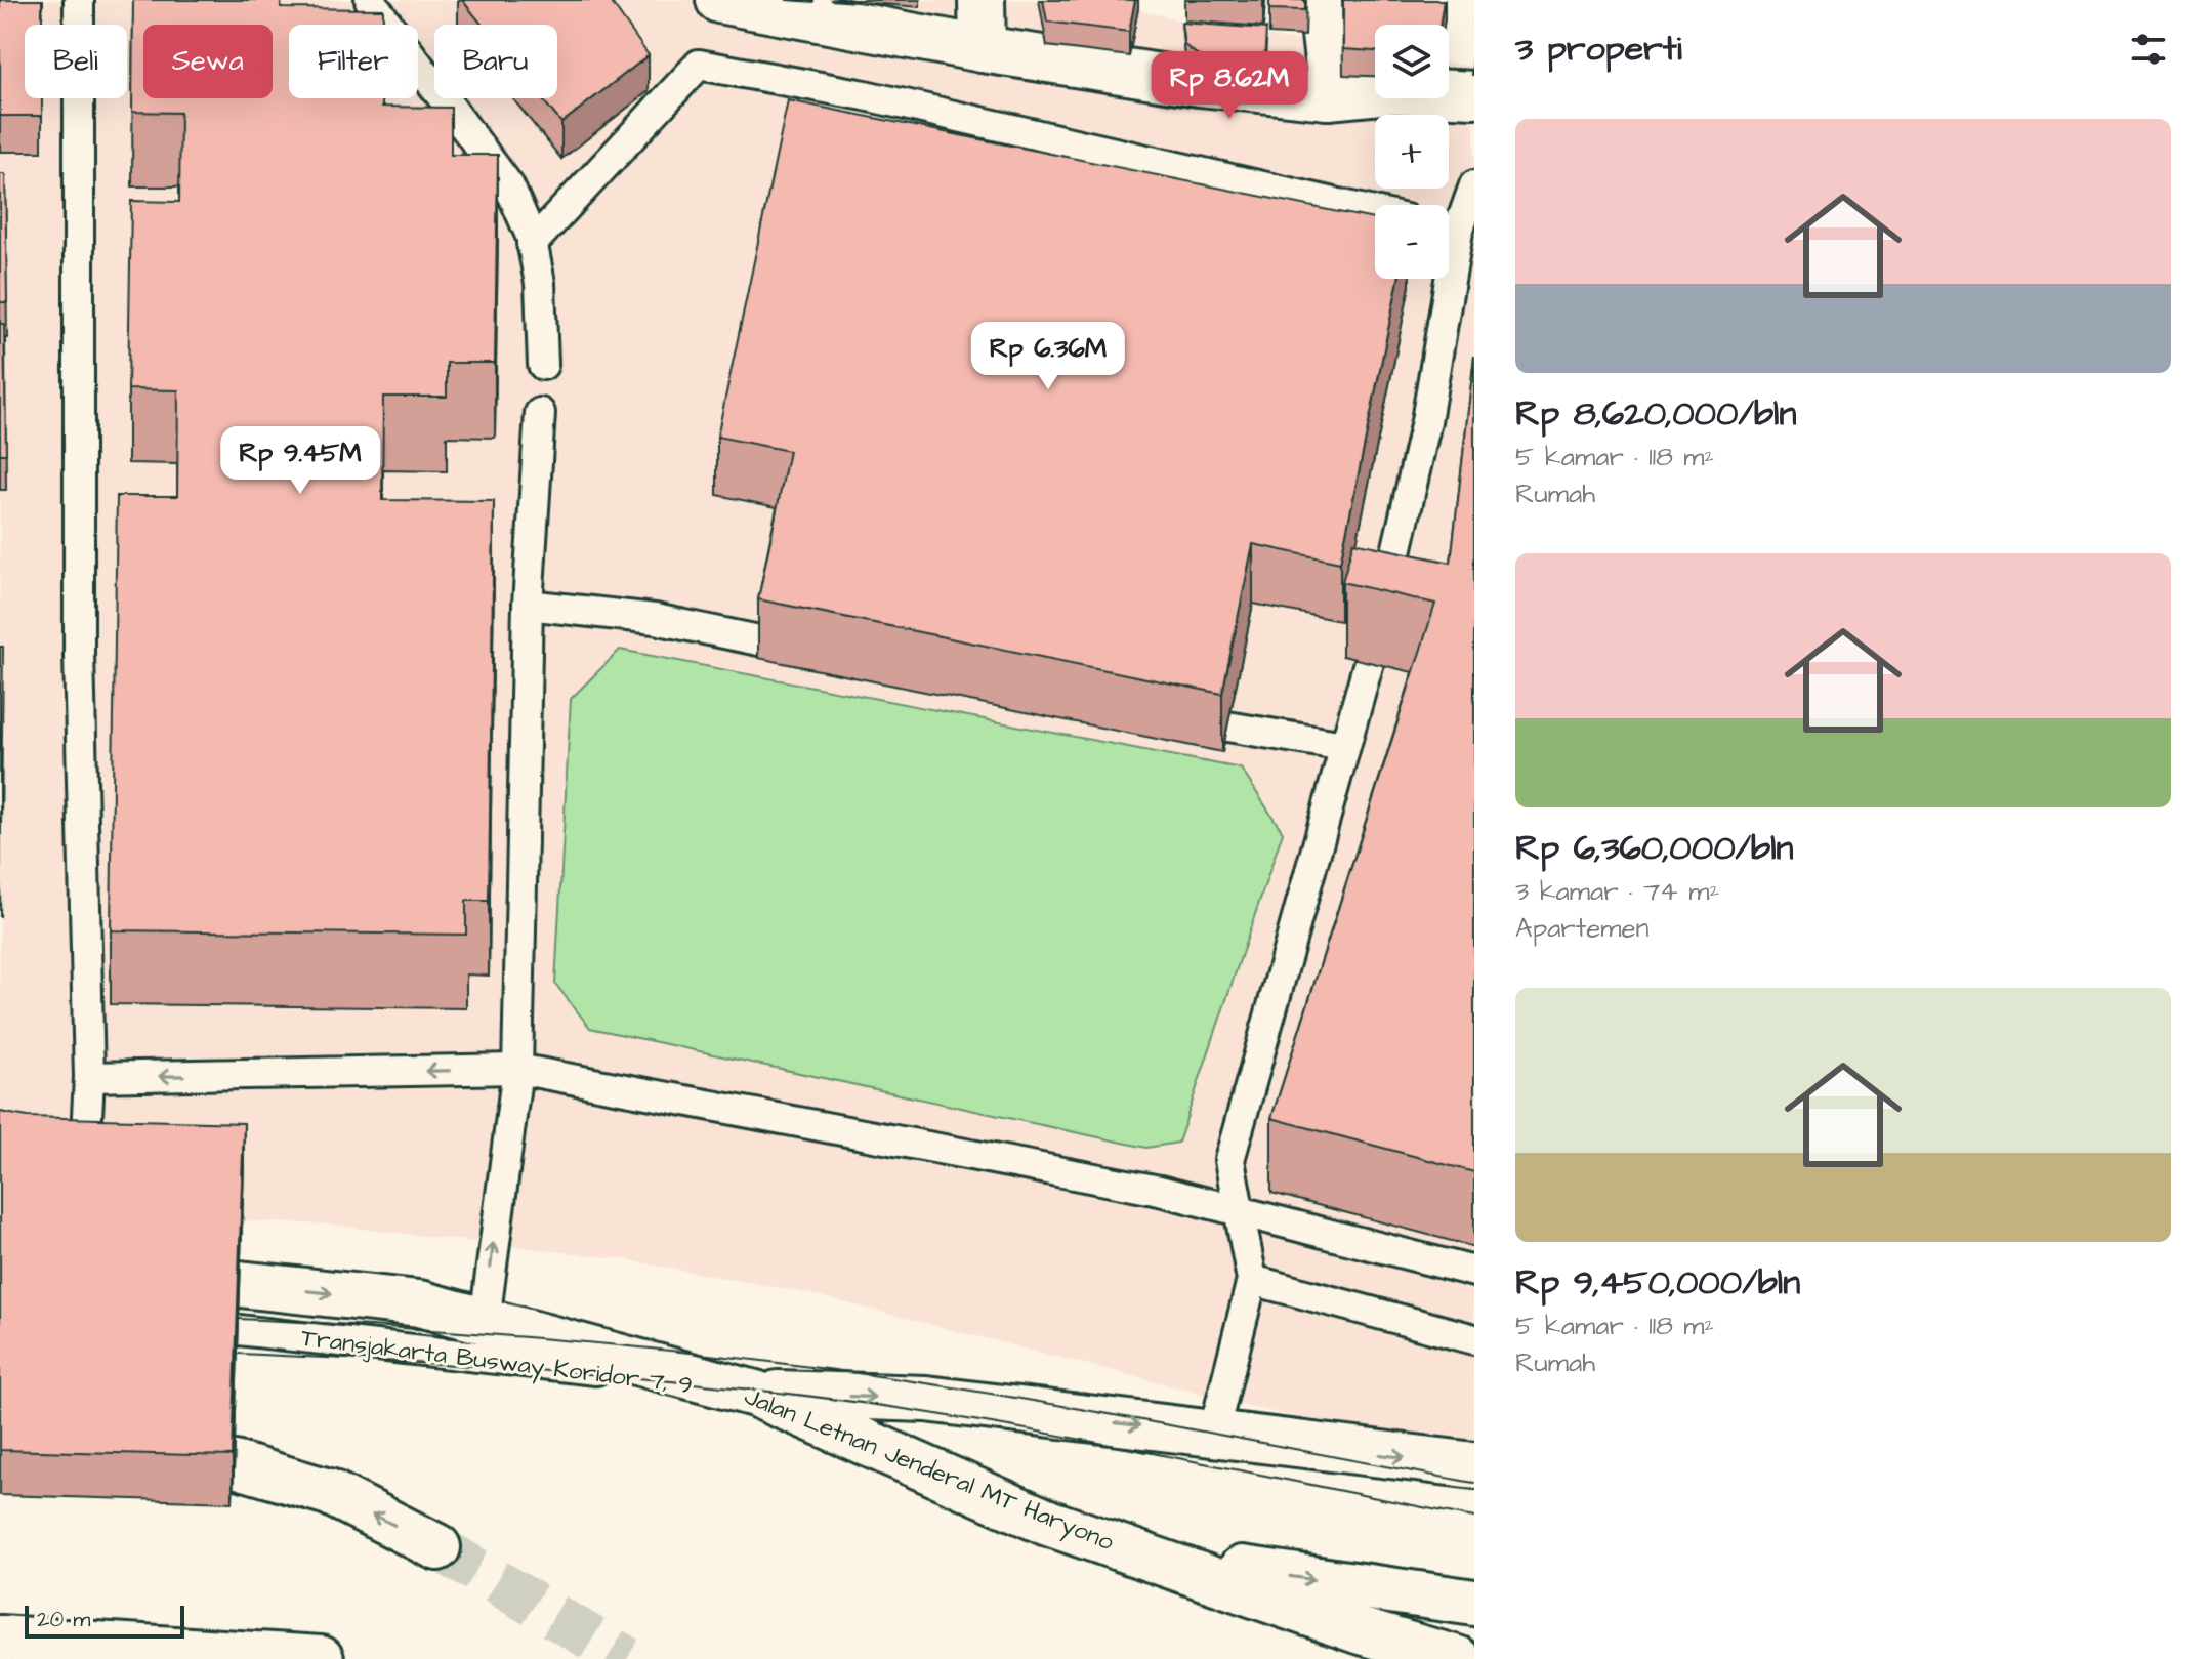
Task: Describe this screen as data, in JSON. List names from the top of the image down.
{
  "streets": {
    "main road": ["Jalan Letnan Jenderal MT Haryono"],
    "lane": ["Transjakarta Busway Koridor 7, 9"]
  },
  "crossings": [
    ["Transjakarta Busway Koridor 7, 9", "Jalan Letnan Jenderal MT Haryono"]
  ],
  "scale_bar": "20 m",
  "page": {
    "heading": "3 properti",
    "map_buttons": ["+", "−"],
    "chip": [
      "Beli",
      "Sewa",
      "Filter",
      "Baru"
    ],
    "price": ["Rp 8.62M", "Rp 6.36M", "Rp 9.45M"],
    "list": [
      {
        "name": "Rp 8,620,000/bln",
        "note": "5 kamar · 118 m² · Rumah"
      },
      {
        "name": "Rp 6,360,000/bln",
        "note": "3 kamar · 74 m² · Apartemen"
      },
      {
        "name": "Rp 9,450,000/bln",
        "note": "5 kamar · 118 m² · Rumah"
      }
    ],
    "scale": "20 m"
  }
}
